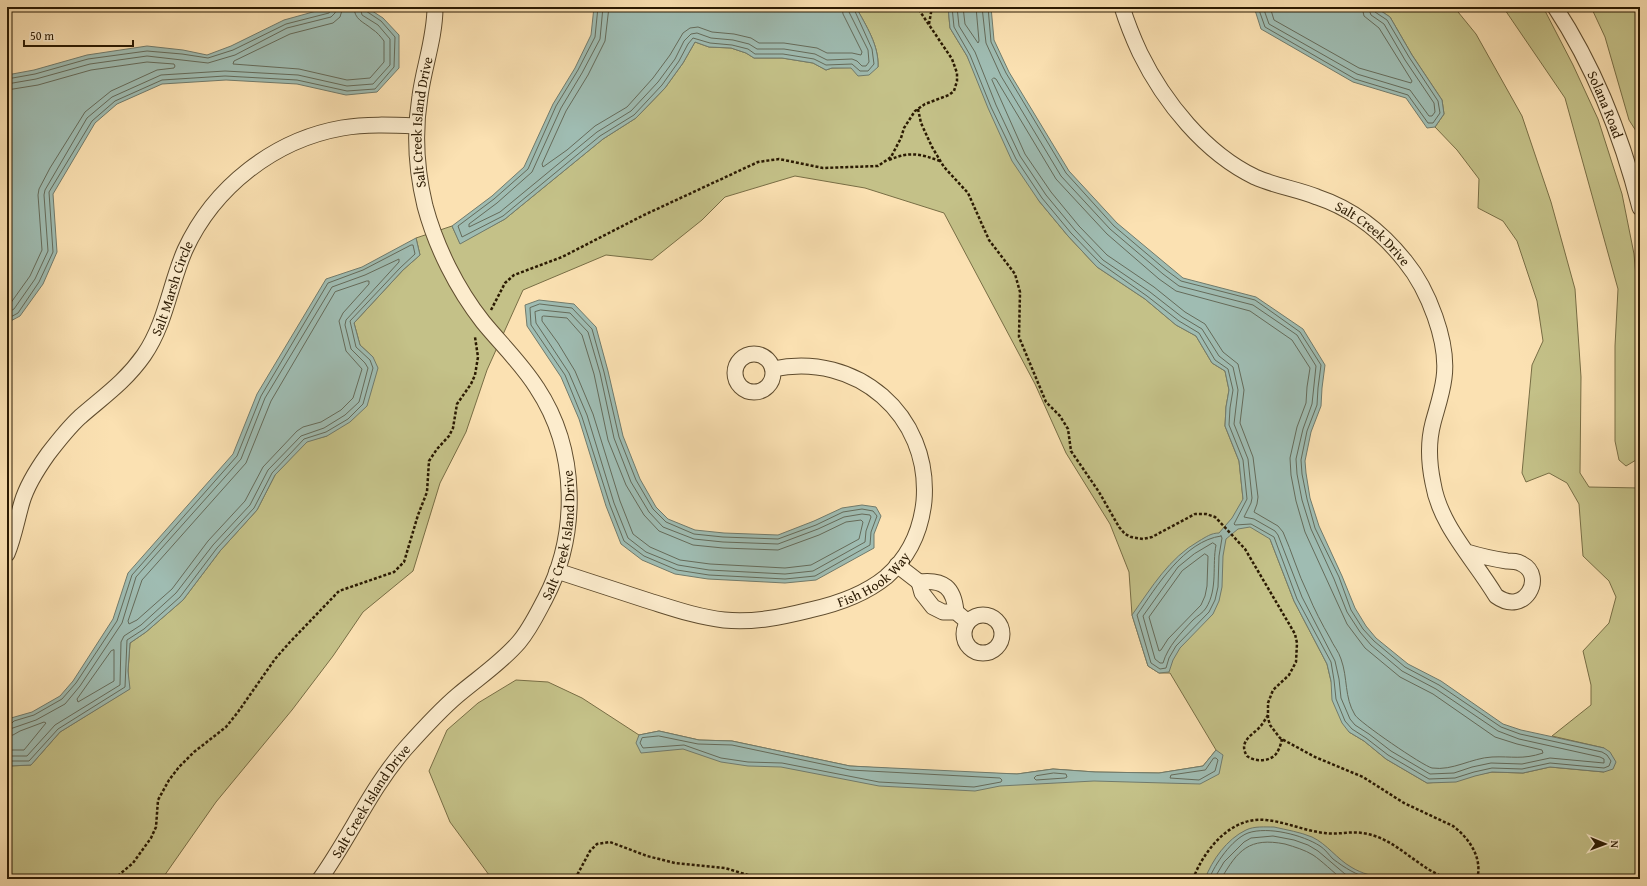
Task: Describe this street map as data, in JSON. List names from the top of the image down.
{
  "streets": {
    "street": [
      "Solana Road",
      "Salt Creek Island Drive",
      "Salt Creek Drive",
      "Salt Marsh Circle",
      "Fish Hook Way"
    ]
  },
  "crossings": [
    ["Salt Creek Island Drive", "Salt Marsh Circle"],
    ["Salt Creek Island Drive", "Fish Hook Way"]
  ],
  "scale_bar": "50 m",
  "north": "right"
}
